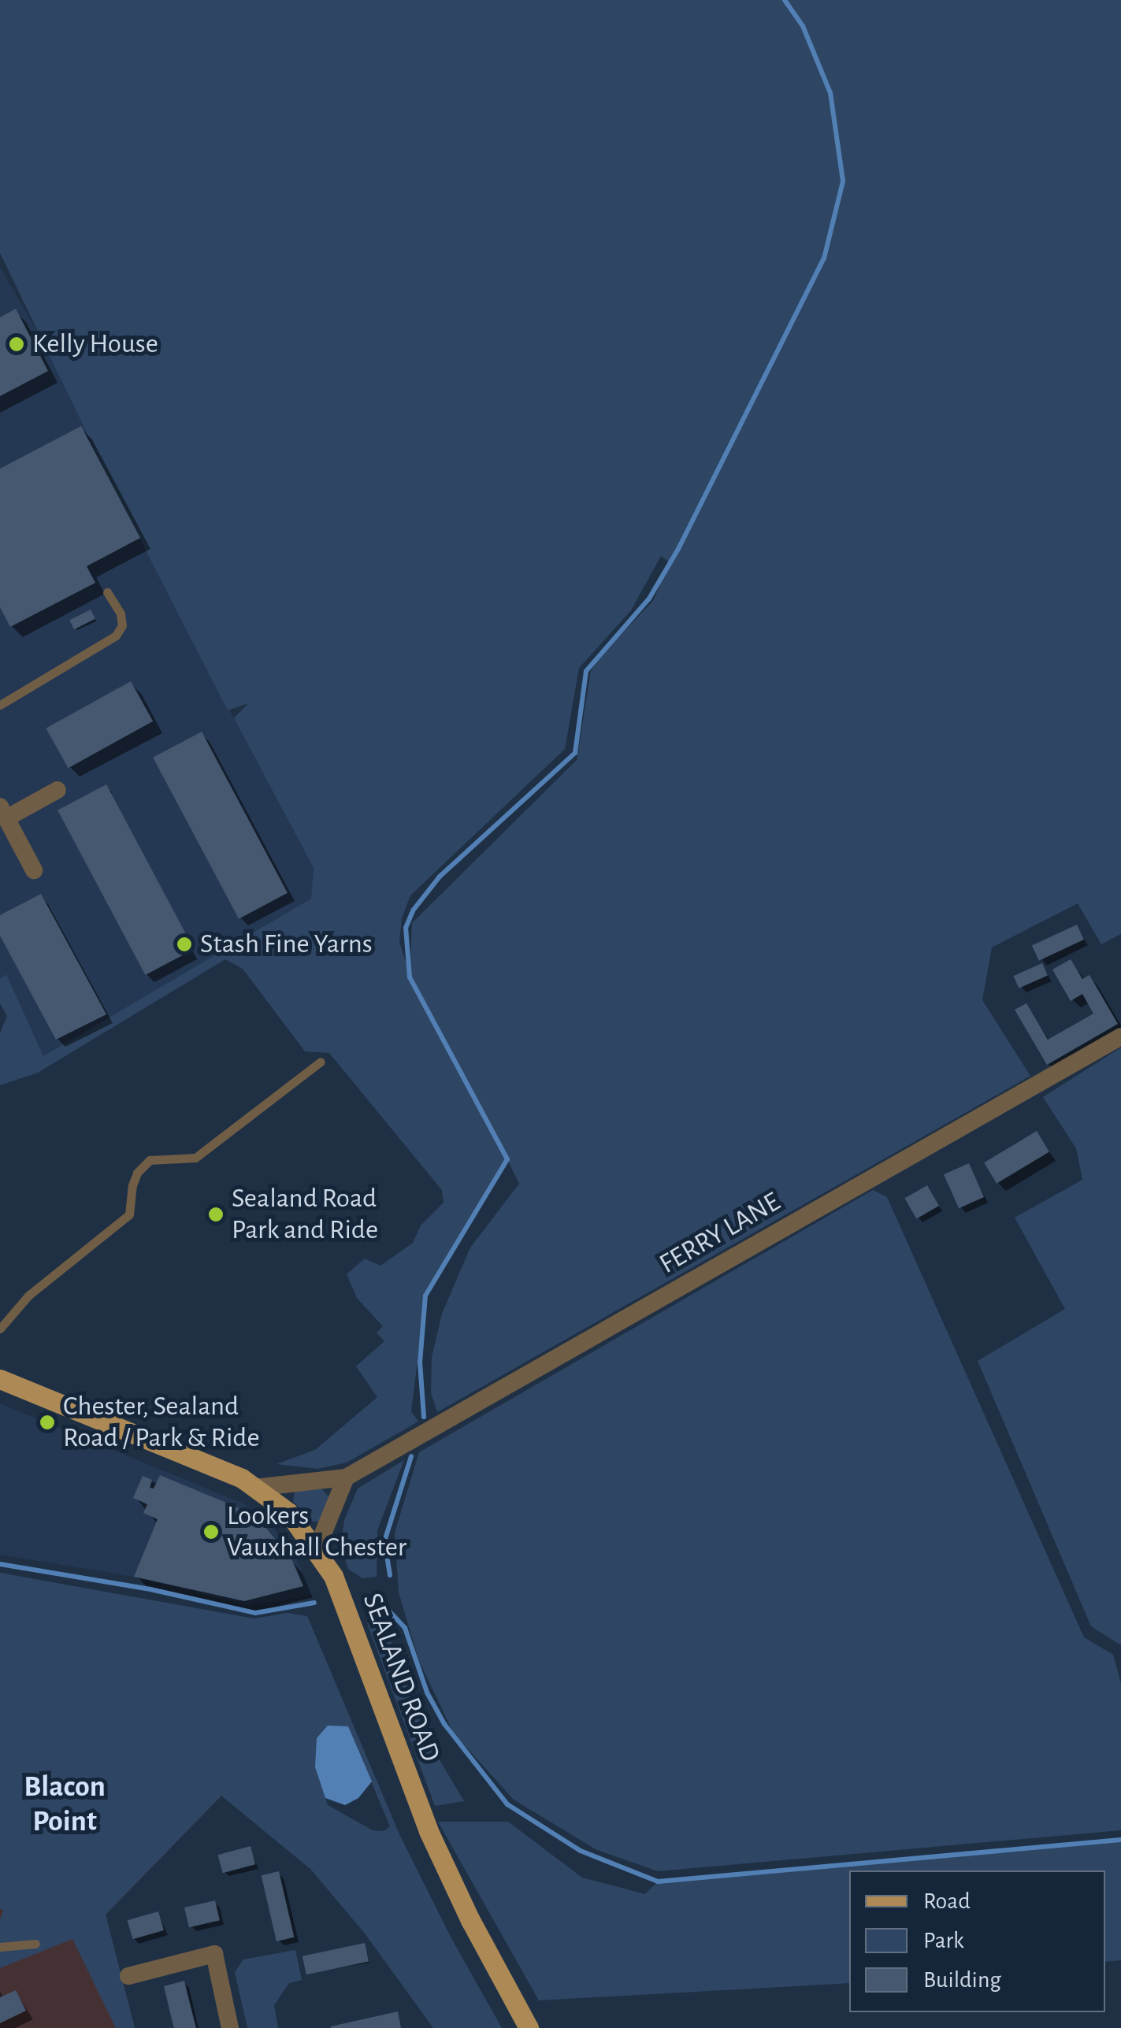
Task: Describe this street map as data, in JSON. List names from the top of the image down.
{
  "streets": {
    "main road": ["SEALAND ROAD"],
    "street": ["FERRY LANE"]
  },
  "crossings": [
    ["FERRY LANE", "SEALAND ROAD"]
  ],
  "districts": ["Blacon Point"],
  "places": [
    "Kelly House",
    "Stash Fine Yarns",
    "Sealand Road Park and Ride",
    "Chester, Sealand Road / Park & Ride",
    "Lookers Vauxhall Chester"
  ],
  "legend": ["Road", "Park", "Building"]
}
